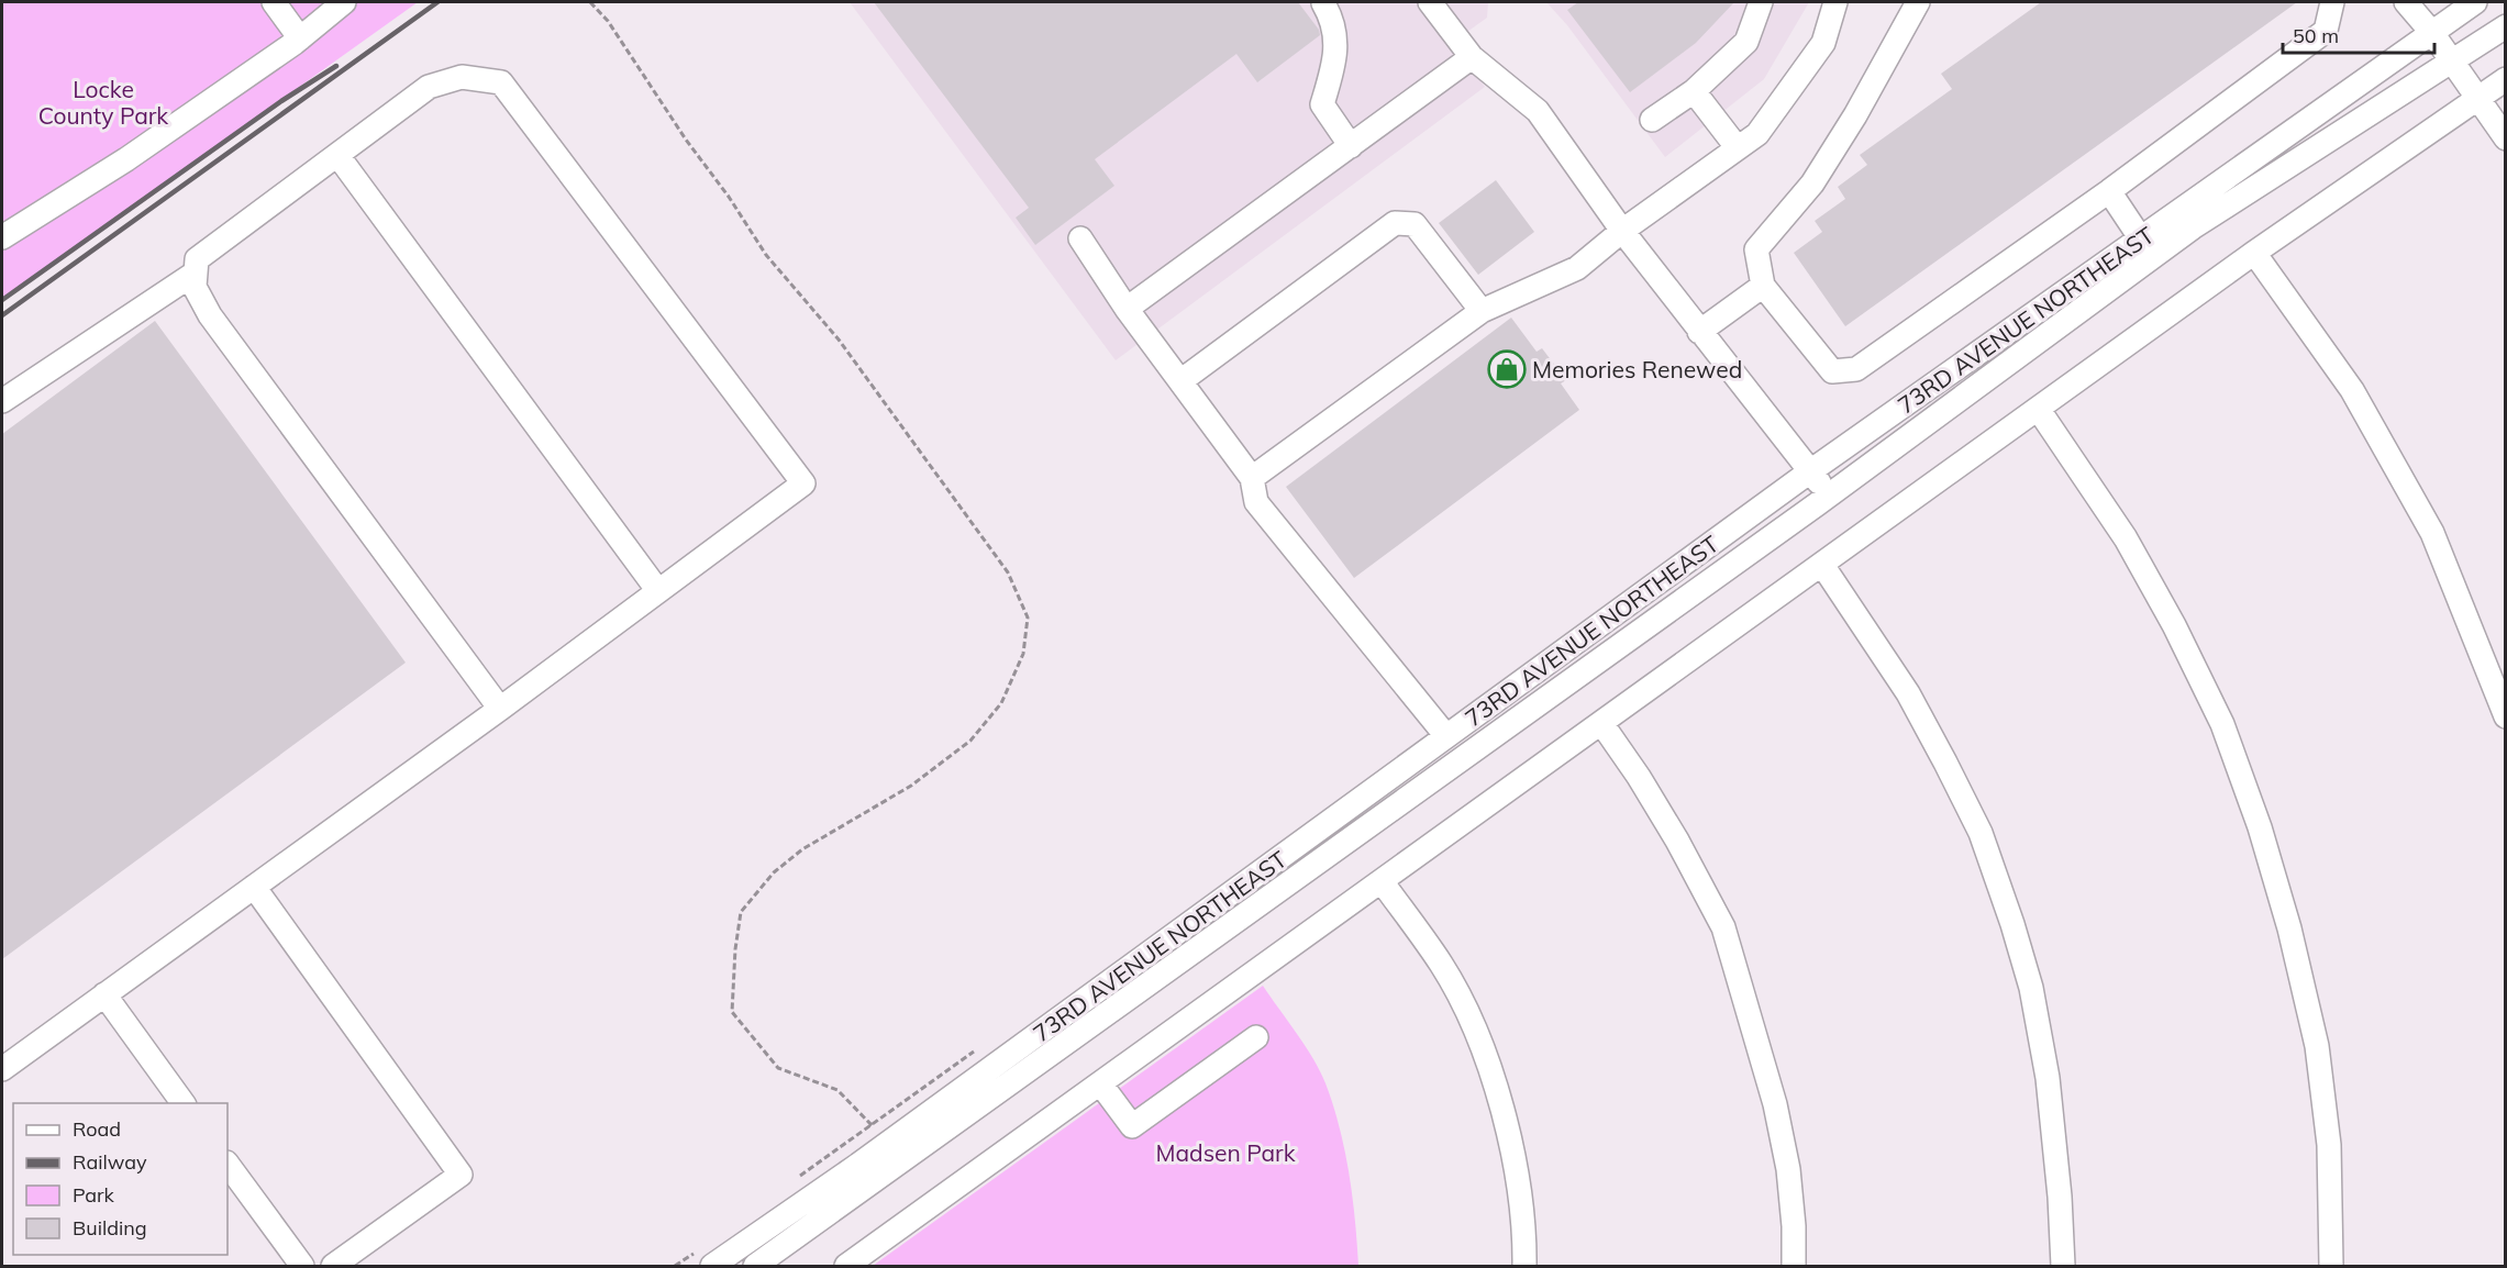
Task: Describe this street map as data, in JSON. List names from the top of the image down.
{
  "streets": {
    "street": ["73RD AVENUE NORTHEAST"]
  },
  "parks": ["Locke County Park", "Madsen Park"],
  "places": {
    "shop": ["Memories Renewed"]
  },
  "legend": [
    "Road",
    "Railway",
    "Park",
    "Building"
  ],
  "scale_bar": "50 m"
}
